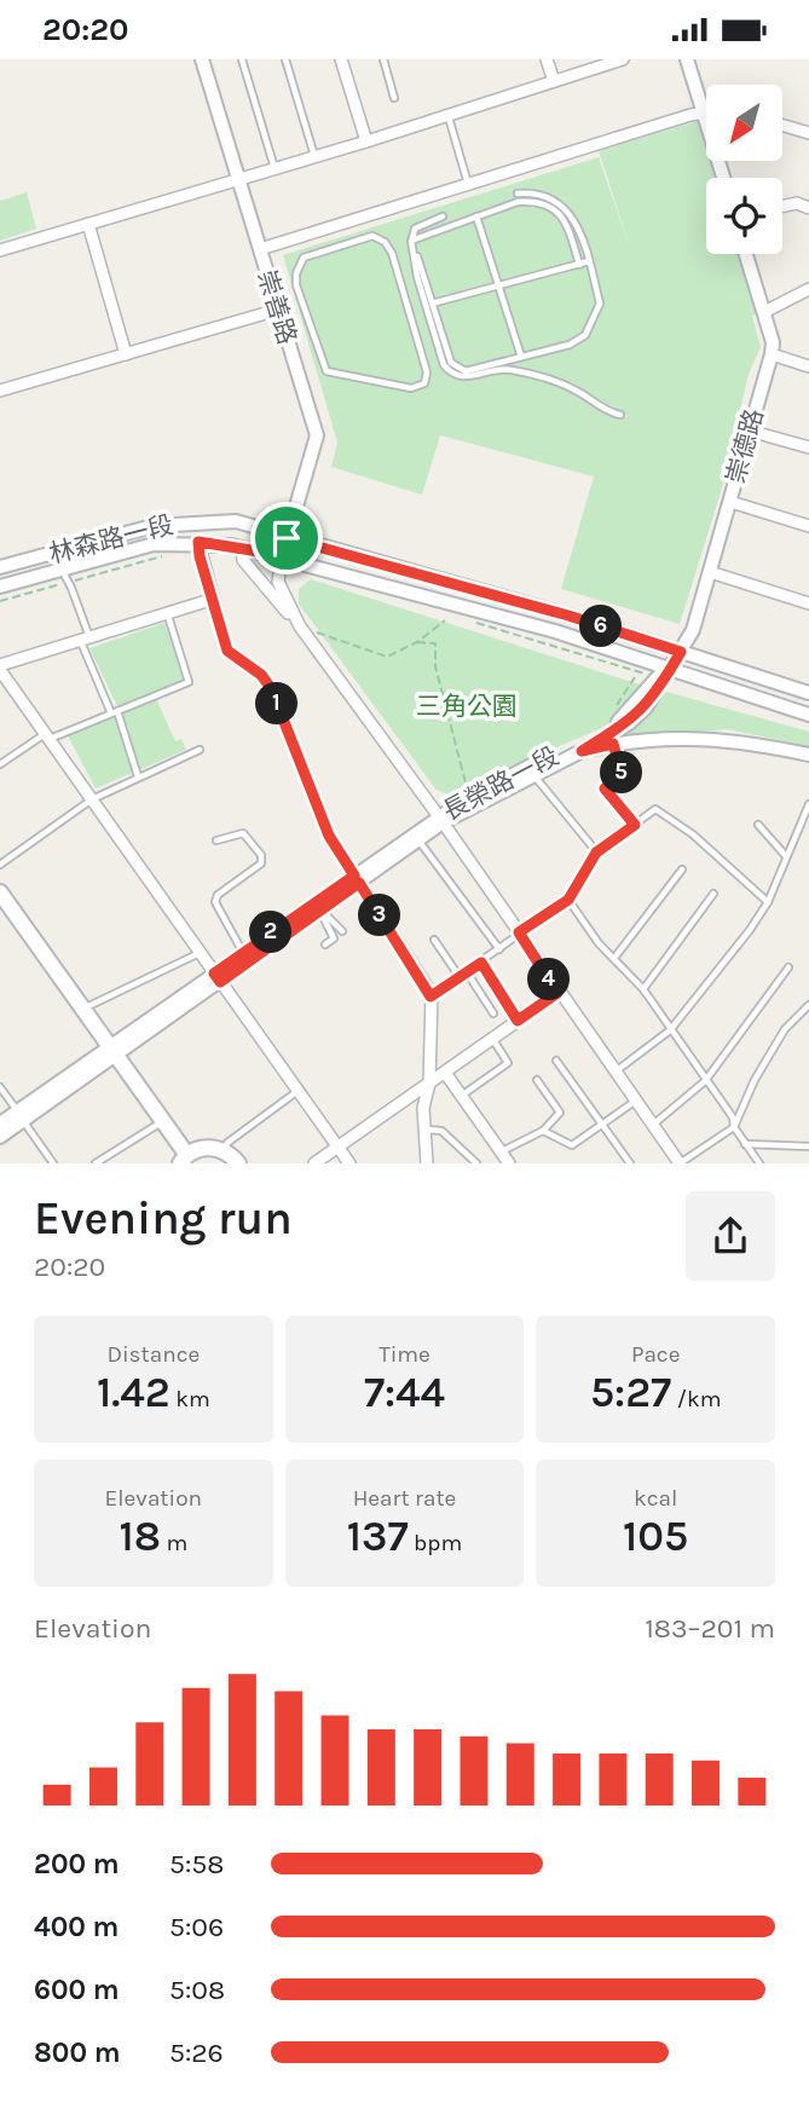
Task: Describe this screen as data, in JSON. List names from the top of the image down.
{
  "streets": {
    "street": [
      "崇善路",
      "崇德路",
      "林森路一段",
      "長榮路一段"
    ]
  },
  "crossings": [
    ["崇善路", "林森路一段"],
    ["崇德路", "林森路一段"],
    ["崇德路", "長榮路一段"],
    ["林森路一段", "長榮路一段"]
  ],
  "parks": ["三角公園"],
  "north": "bottom left",
  "page": {
    "status": "20:20",
    "pins": [
      "6",
      "1",
      "5",
      "3",
      "2",
      "4"
    ],
    "heading": ["Evening run", "20:20"],
    "stats": [
      ["Distance", "1.42 km"],
      ["Time", "7:44"],
      ["Pace", "5:27 /km"],
      ["Elevation", "18 m"],
      ["Heart rate", "137 bpm"],
      ["kcal", "105"]
    ],
    "chart": ["Elevation", "183–201 m"],
    "list": [
      {
        "name": "200 m",
        "note": "5:58"
      },
      {
        "name": "400 m",
        "note": "5:06"
      },
      {
        "name": "600 m",
        "note": "5:08"
      },
      {
        "name": "800 m",
        "note": "5:26"
      }
    ]
  }
}
